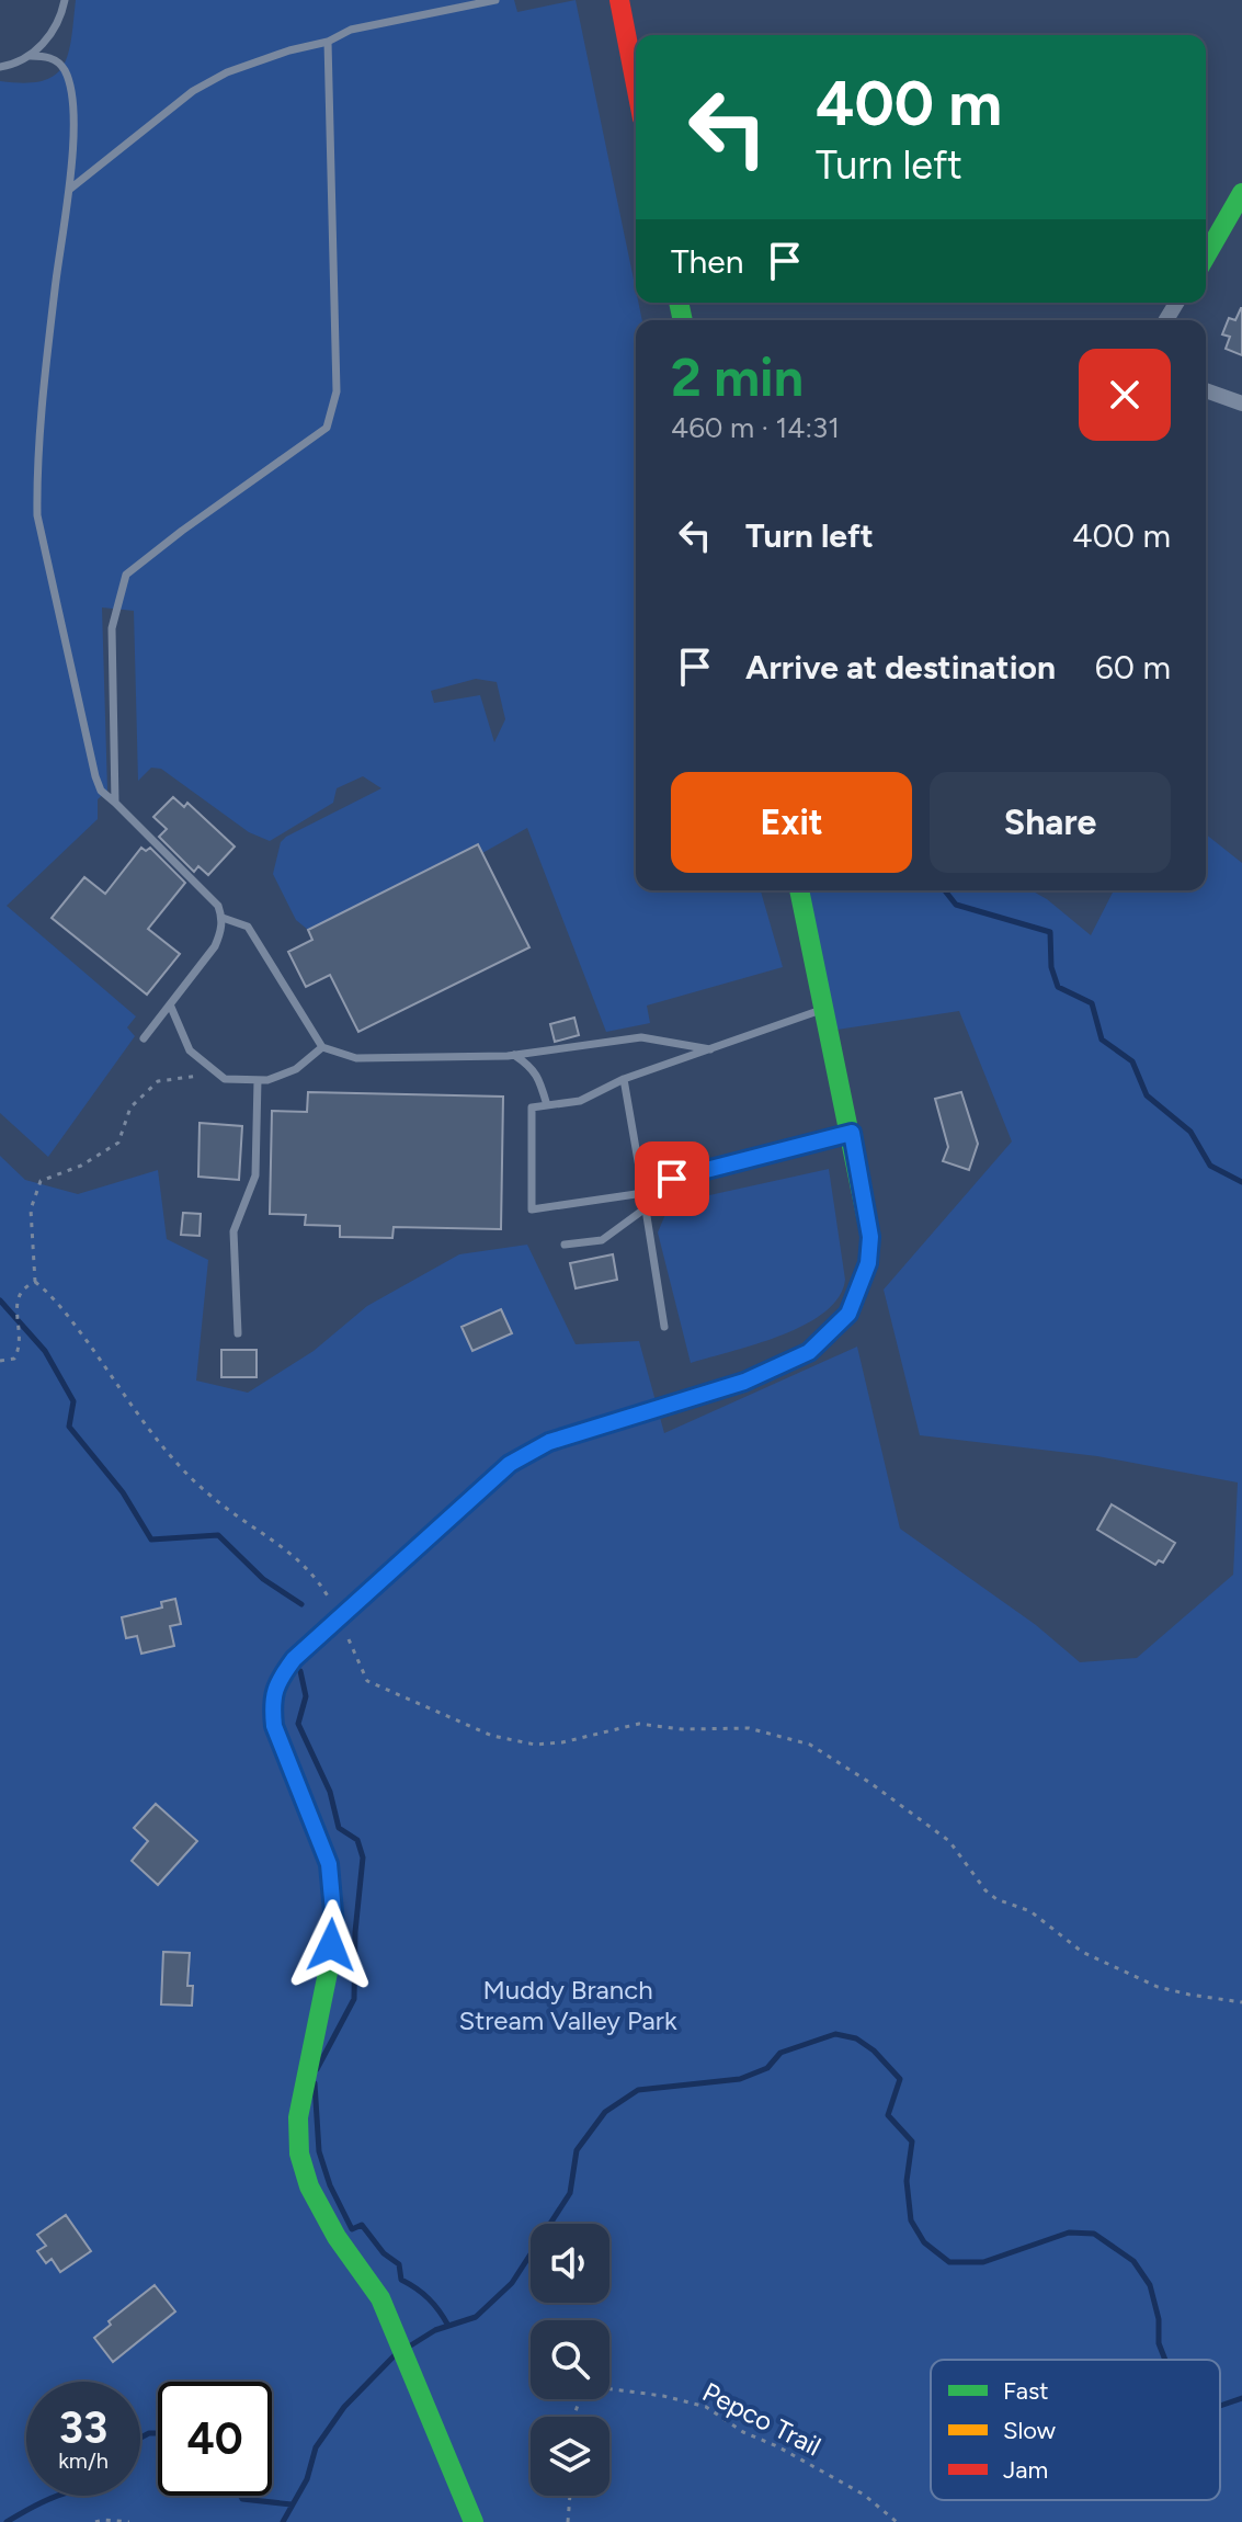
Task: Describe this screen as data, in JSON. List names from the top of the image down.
{
  "streets": {
    "path": ["Pepco Trail"]
  },
  "parks": ["Muddy Branch Stream Valley Park"],
  "legend": ["Fast", "Slow", "Jam"],
  "page": {
    "turn": ["400 m", "Turn left"],
    "then": "Then",
    "heading": ["2 min", "460 m · 14:31"],
    "list": [
      {
        "name": "Turn left",
        "value": "400 m"
      },
      {
        "name": "Arrive at destination",
        "value": "60 m"
      }
    ],
    "buttons": ["Exit", "Share"],
    "speed": "33 km/h",
    "limit": "40"
  }
}
